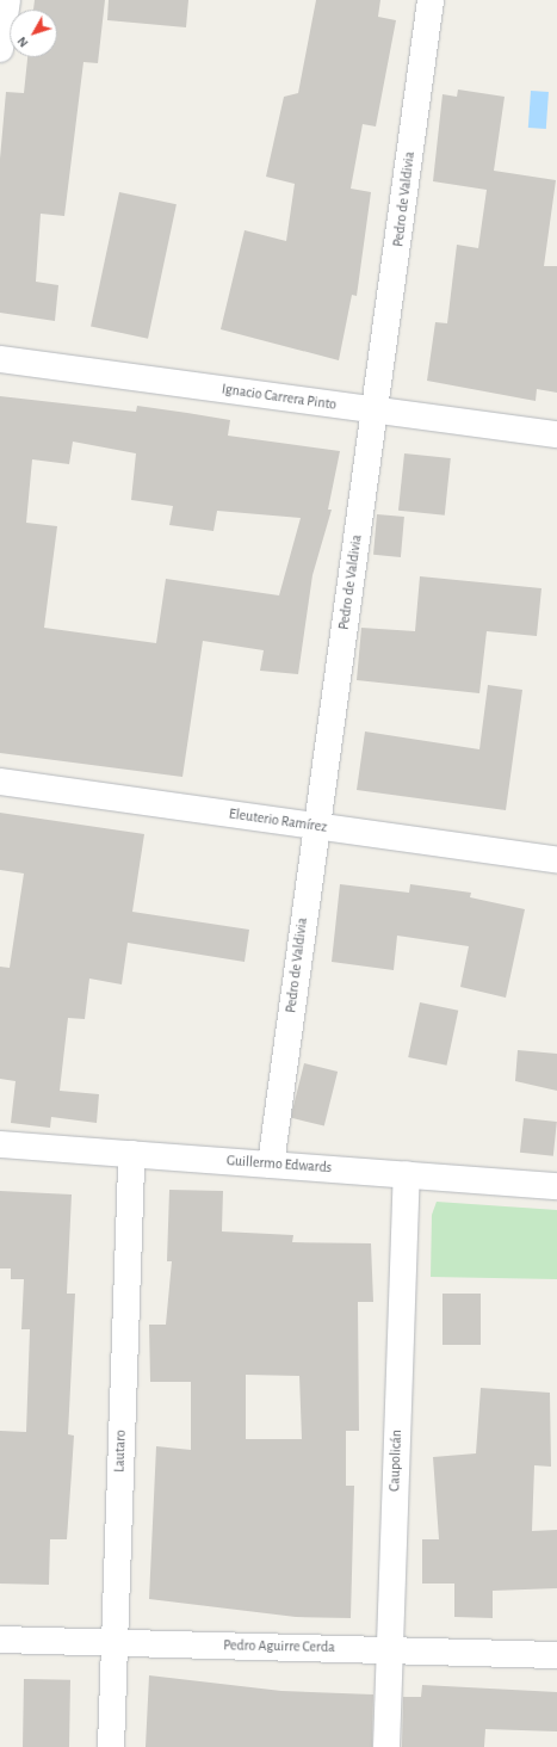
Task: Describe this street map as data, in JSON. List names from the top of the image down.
{
  "streets": {
    "street": [
      "Pedro de Valdivia",
      "Ignacio Carrera Pinto",
      "Eleuterio Ramírez",
      "Guillermo Edwards",
      "Lautaro",
      "Caupolicán",
      "Pedro Aguirre Cerda"
    ]
  },
  "crossings": [
    ["Pedro de Valdivia", "Ignacio Carrera Pinto"],
    ["Pedro de Valdivia", "Eleuterio Ramírez"],
    ["Pedro de Valdivia", "Guillermo Edwards"],
    ["Guillermo Edwards", "Lautaro"],
    ["Guillermo Edwards", "Caupolicán"],
    ["Lautaro", "Pedro Aguirre Cerda"],
    ["Caupolicán", "Pedro Aguirre Cerda"]
  ],
  "north": "bottom left"
}
